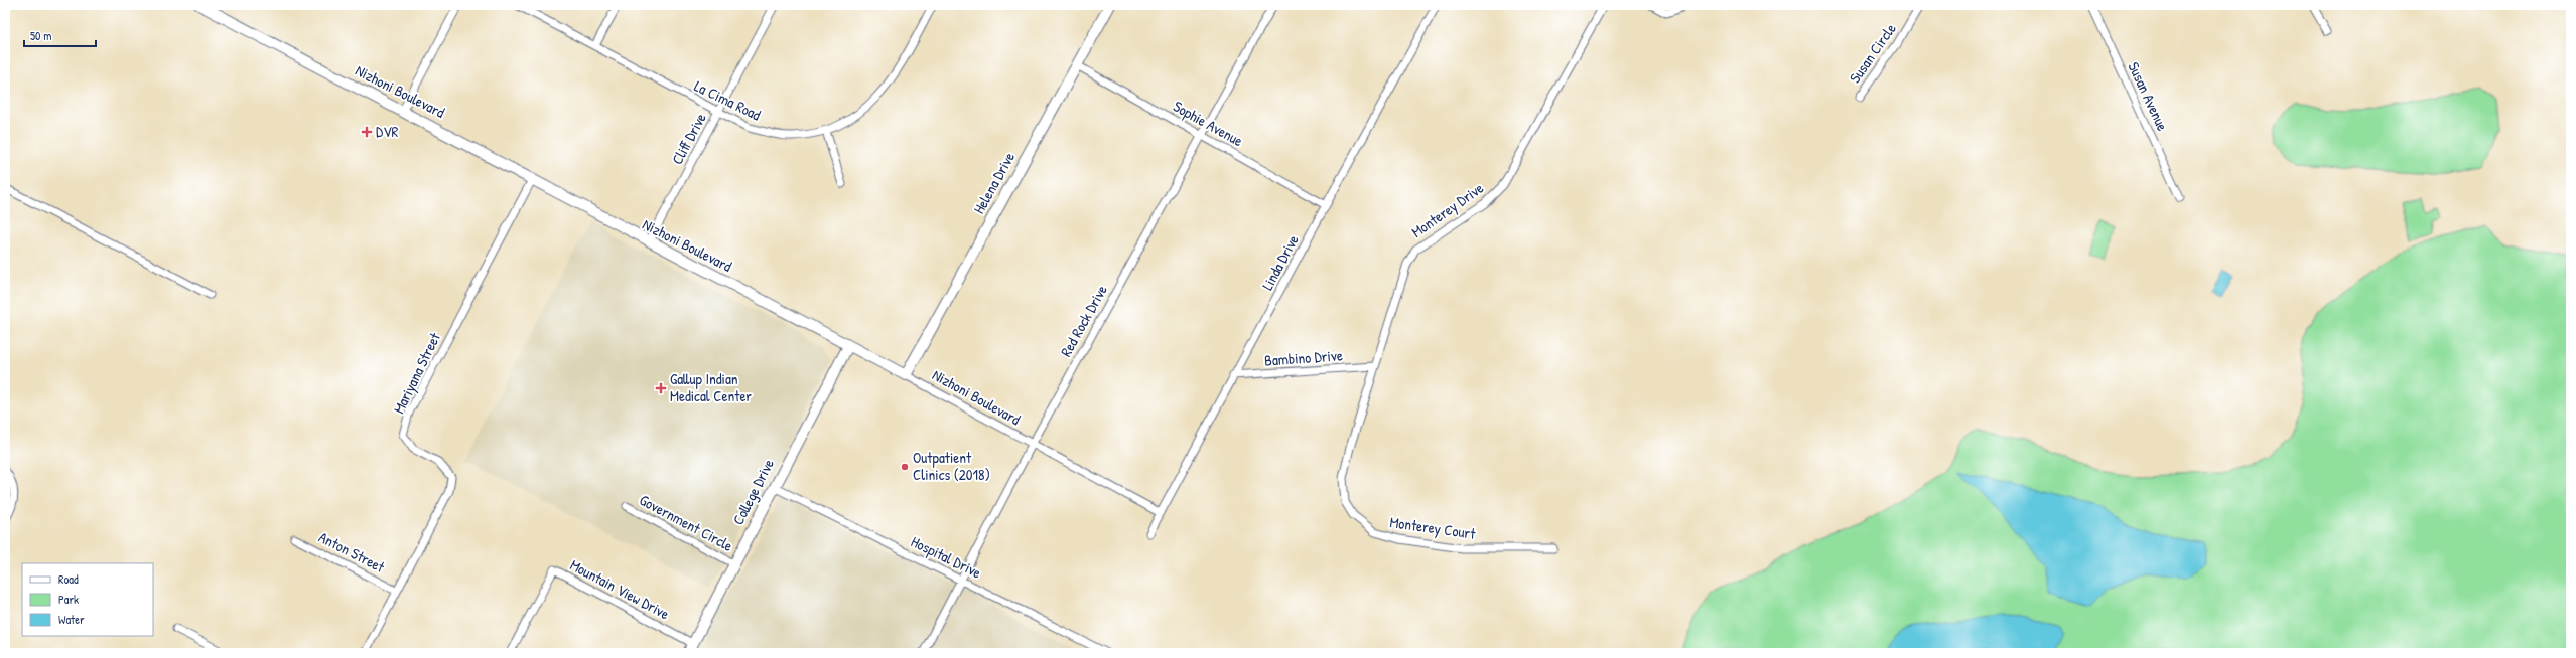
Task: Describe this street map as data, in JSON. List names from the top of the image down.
{
  "streets": {
    "main road": ["Nizhoni Boulevard", "Helena Drive", "College Drive"],
    "street": [
      "Susan Circle",
      "Susan Avenue",
      "La Cima Road",
      "Sophie Avenue",
      "Cliff Drive",
      "Monterey Drive",
      "Linda Drive",
      "Red Rock Drive",
      "Bambino Drive",
      "Mariyana Street",
      "Government Circle",
      "Monterey Court",
      "Anton Street",
      "Hospital Drive",
      "Mountain View Drive"
    ]
  },
  "crossings": [
    ["Nizhoni Boulevard", "Cliff Drive"],
    ["Nizhoni Boulevard", "Helena Drive"],
    ["Nizhoni Boulevard", "Linda Drive"],
    ["Nizhoni Boulevard", "Red Rock Drive"],
    ["Nizhoni Boulevard", "Mariyana Street"],
    ["Nizhoni Boulevard", "College Drive"],
    ["La Cima Road", "Cliff Drive"],
    ["Sophie Avenue", "Helena Drive"],
    ["Sophie Avenue", "Linda Drive"],
    ["Sophie Avenue", "Red Rock Drive"],
    ["Monterey Drive", "Bambino Drive"],
    ["Monterey Drive", "Monterey Court"],
    ["Linda Drive", "Bambino Drive"],
    ["Red Rock Drive", "Hospital Drive"],
    ["Mariyana Street", "Anton Street"],
    ["College Drive", "Government Circle"],
    ["College Drive", "Hospital Drive"],
    ["College Drive", "Mountain View Drive"]
  ],
  "places": {
    "health": ["DVR", "Gallup Indian Medical Center"],
    "other": ["Outpatient Clinics (2018)"]
  },
  "legend": ["Road", "Park", "Water"],
  "scale_bar": "50 m"
}
